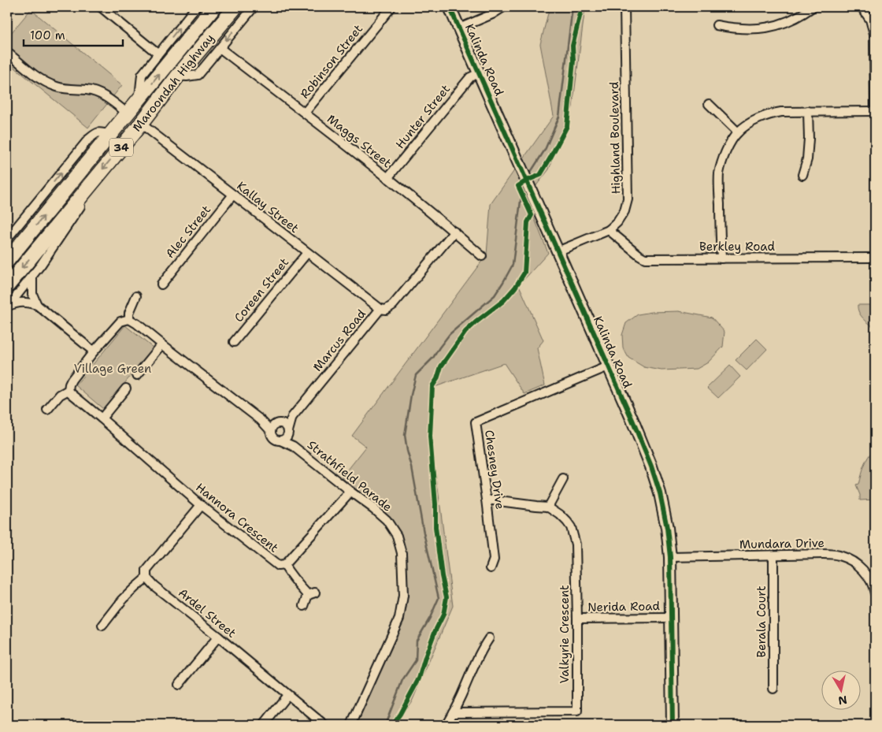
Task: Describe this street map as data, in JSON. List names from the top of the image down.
{
  "streets": {
    "highway": ["Maroondah Highway", "34"],
    "street": [
      "Kalinda Road",
      "Robinson Street",
      "Hunter Street",
      "Highland Boulevard",
      "Maggs Street",
      "Kallay Street",
      "Alec Street",
      "Berkley Road",
      "Coreen Street",
      "Marcus Road",
      "Chesney Drive",
      "Strathfield Parade",
      "Hannora Crescent",
      "Mundara Drive",
      "Nerida Road",
      "Ardel Street",
      "Berala Court",
      "Valkyrie Crescent"
    ]
  },
  "crossings": [
    ["Kalinda Road", "Hunter Street"],
    ["Kalinda Road", "Highland Boulevard"],
    ["Kalinda Road", "Chesney Drive"],
    ["Kalinda Road", "Mundara Drive"],
    ["Kalinda Road", "Nerida Road"],
    ["Robinson Street", "Maggs Street"],
    ["Maroondah Highway", "Kallay Street"],
    ["Hunter Street", "Maggs Street"],
    ["Highland Boulevard", "Berkley Road"],
    ["Maggs Street", "Marcus Road"],
    ["Kallay Street", "Alec Street"],
    ["Kallay Street", "Coreen Street"],
    ["Kallay Street", "Marcus Road"],
    ["Marcus Road", "Strathfield Parade"],
    ["Strathfield Parade", "Hannora Crescent"],
    ["Mundara Drive", "Berala Court"],
    ["Nerida Road", "Valkyrie Crescent"]
  ],
  "parks": ["Village Green"],
  "scale_bar": "100 m",
  "north": "bottom"
}
